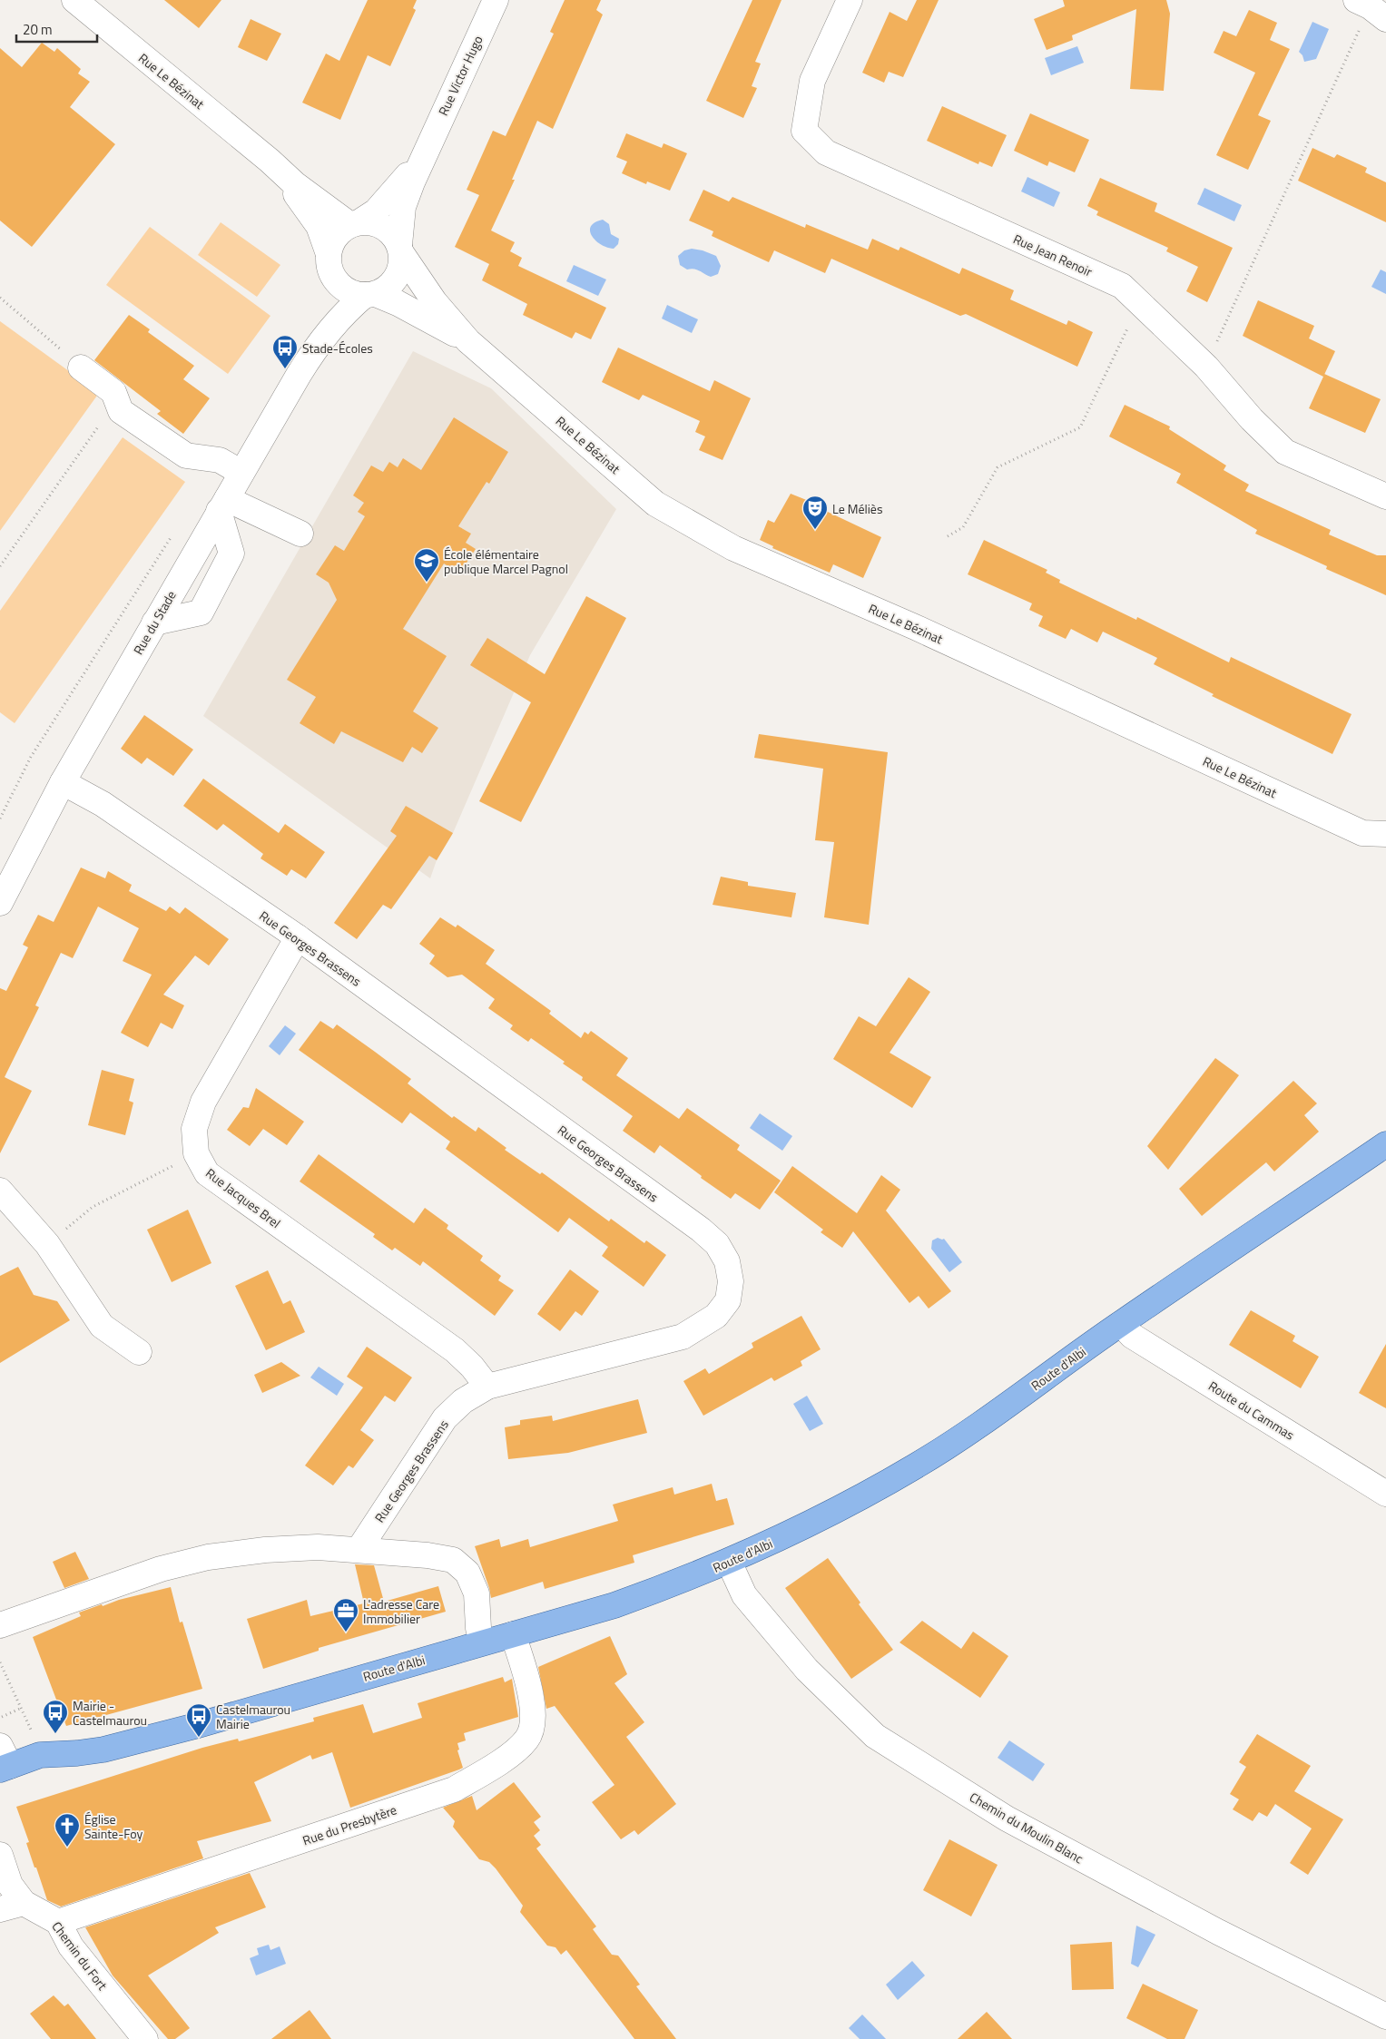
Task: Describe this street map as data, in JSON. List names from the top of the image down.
{
  "streets": {
    "main road": ["Route d'Albi"],
    "street": [
      "Rue Victor Hugo",
      "Rue Le Bézinat",
      "Rue Jean Renoir",
      "Rue du Stade",
      "Rue Georges Brassens",
      "Rue Jacques Brel",
      "Route du Cammas",
      "Rue du Presbytère",
      "Chemin du Moulin Blanc",
      "Chemin du Fort"
    ]
  },
  "crossings": [
    ["Rue Victor Hugo", "Rue Le Bézinat"],
    ["Rue Victor Hugo", "Rue du Stade"],
    ["Rue Le Bézinat", "Rue du Stade"],
    ["Rue du Stade", "Rue Georges Brassens"],
    ["Rue Georges Brassens", "Rue Jacques Brel"],
    ["Route d'Albi", "Route du Cammas"],
    ["Route d'Albi", "Rue du Presbytère"],
    ["Route d'Albi", "Chemin du Moulin Blanc"],
    ["Rue du Presbytère", "Chemin du Fort"]
  ],
  "places": {
    "bus stop": ["Stade-Écoles", "Mairie - Castelmaurou", "Castelmaurou Mairie"],
    "theatre": ["Le Méliès"],
    "school or university": ["École élémentaire publique Marcel Pagnol"],
    "office": ["L'adresse Care Immobilier"],
    "church": ["Église Sainte-Foy"]
  },
  "scale_bar": "20 m"
}
